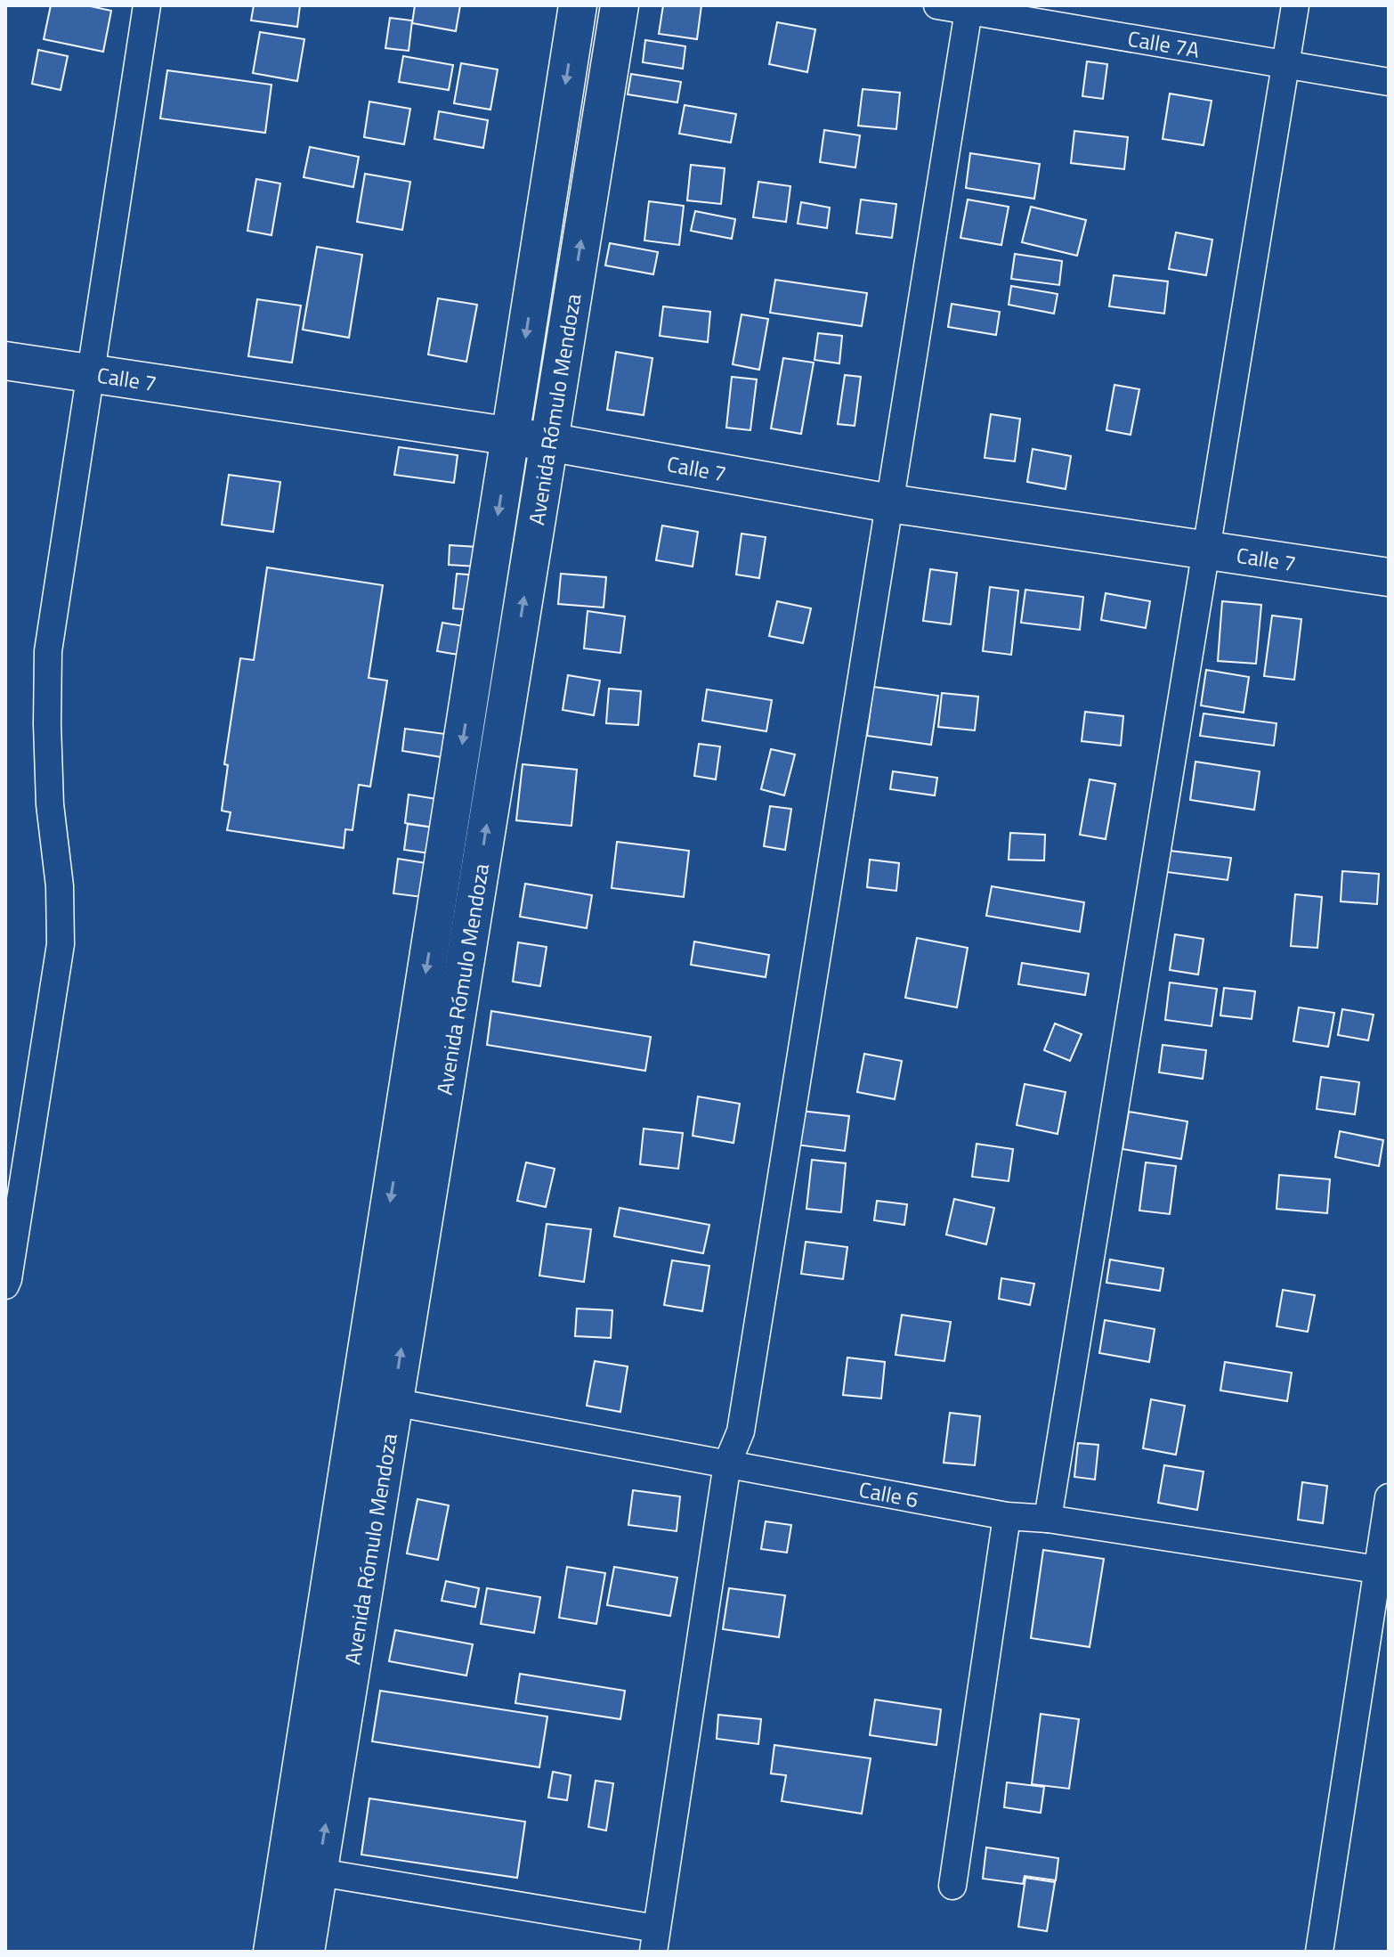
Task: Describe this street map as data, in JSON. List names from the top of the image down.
{
  "streets": {
    "street": [
      "Calle 7A",
      "Calle 7",
      "Avenida Rómulo Mendoza",
      "Calle 6"
    ]
  },
  "crossings": [
    ["Calle 7", "Avenida Rómulo Mendoza"],
    ["Avenida Rómulo Mendoza", "Calle 6"]
  ]
}
